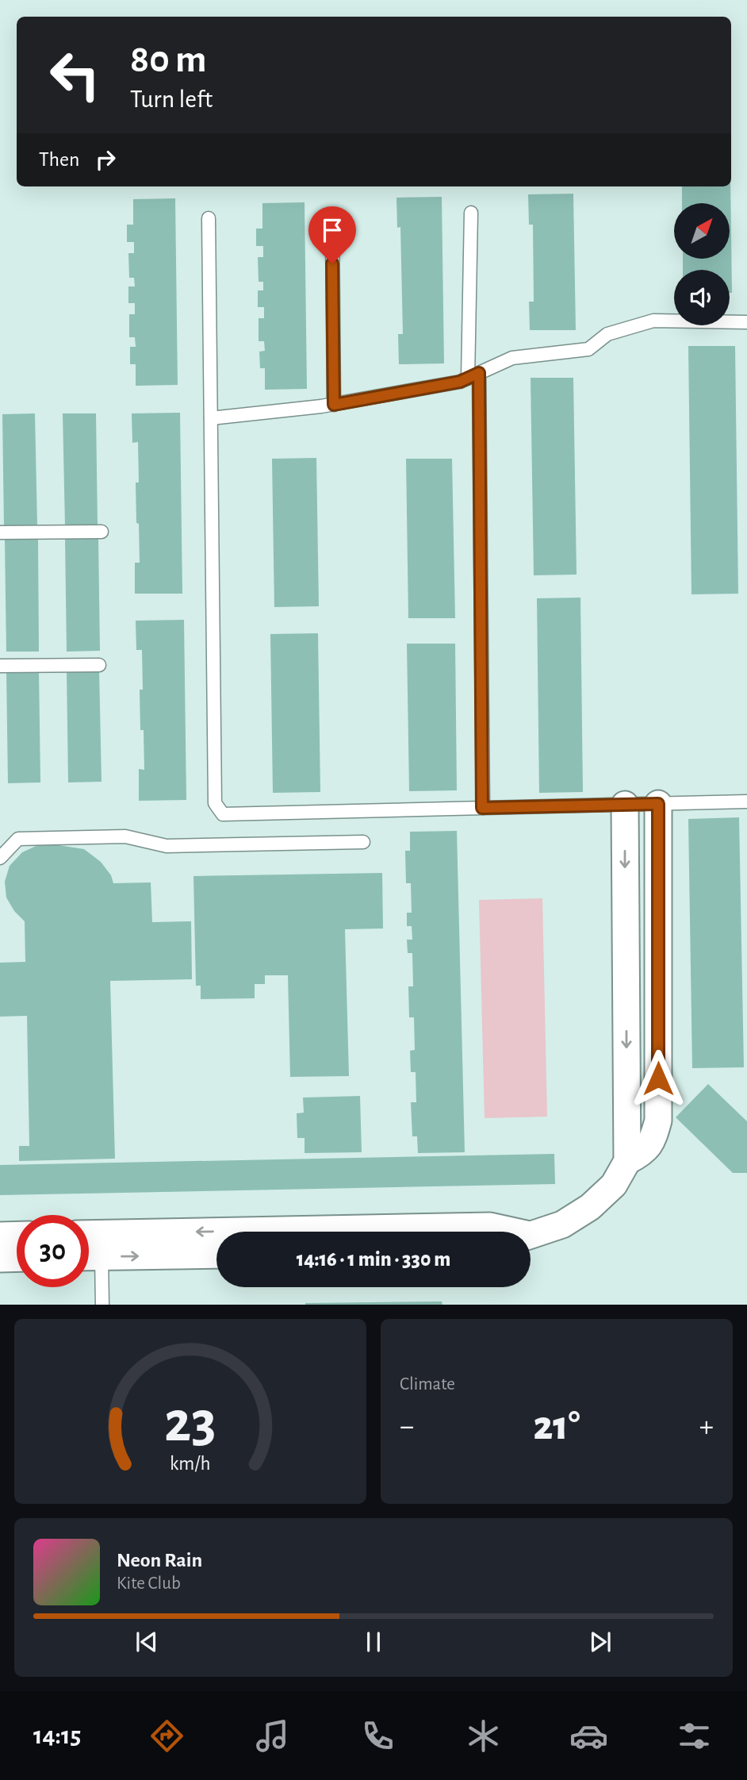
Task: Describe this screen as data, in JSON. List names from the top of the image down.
{
  "north": "top right",
  "page": {
    "turn": ["80 m", "Turn left"],
    "then": "Then",
    "limit": "30",
    "trip": "14:16 · 1 min · 330 m",
    "tile": "Climate",
    "heat": ["−", "21°", "+"],
    "song": ["Neon Rain", "Kite Club"],
    "tabs": "14:15",
    "gauge": ["23", "km/h"]
  }
}
